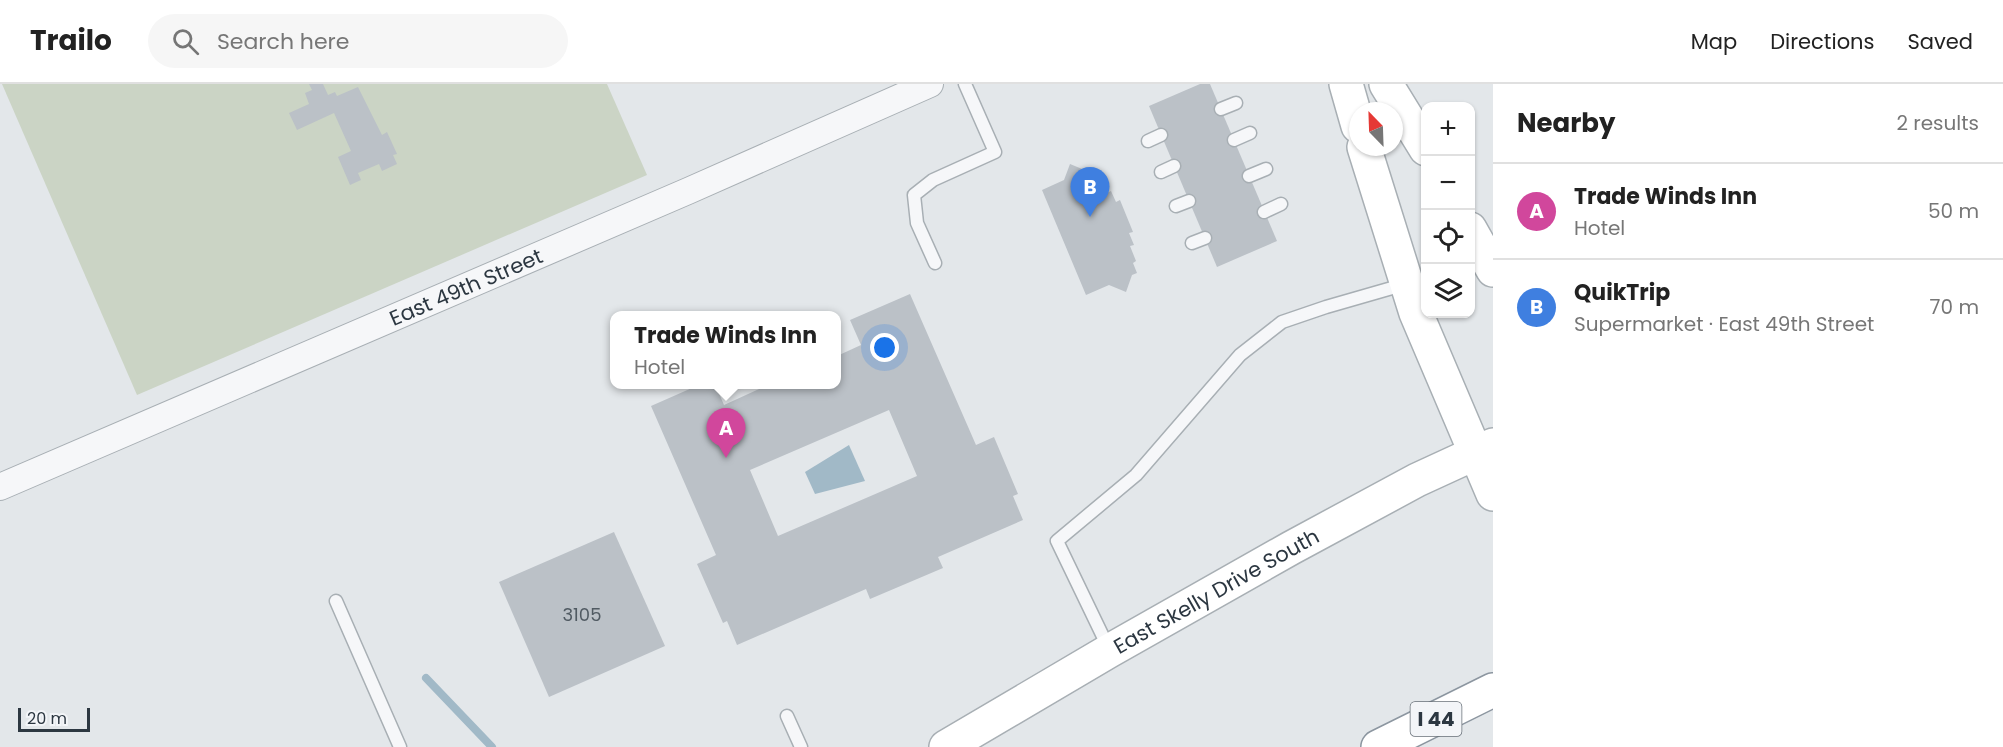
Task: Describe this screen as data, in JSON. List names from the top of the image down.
{
  "streets": {
    "main road": ["East Skelly Drive South", "I 44"],
    "street": ["East 49th Street"]
  },
  "house_numbers": ["3105"],
  "scale_bar": "20 m",
  "north": "top left",
  "page": {
    "header": "Trailo",
    "search": "Search here",
    "nav": ["Map", "Directions", "Saved"],
    "heading": ["Nearby", "2 results"],
    "map_buttons": ["+", "−"],
    "list": [
      {
        "mark": "A",
        "name": "Trade Winds Inn",
        "note": "Hotel",
        "value": "50 m"
      },
      {
        "mark": "B",
        "name": "QuikTrip",
        "note": "Supermarket · East 49th Street",
        "value": "70 m"
      }
    ],
    "pins": ["B", "A"],
    "popup": ["Trade Winds Inn", "Hotel"],
    "scale": "20 m"
  }
}
